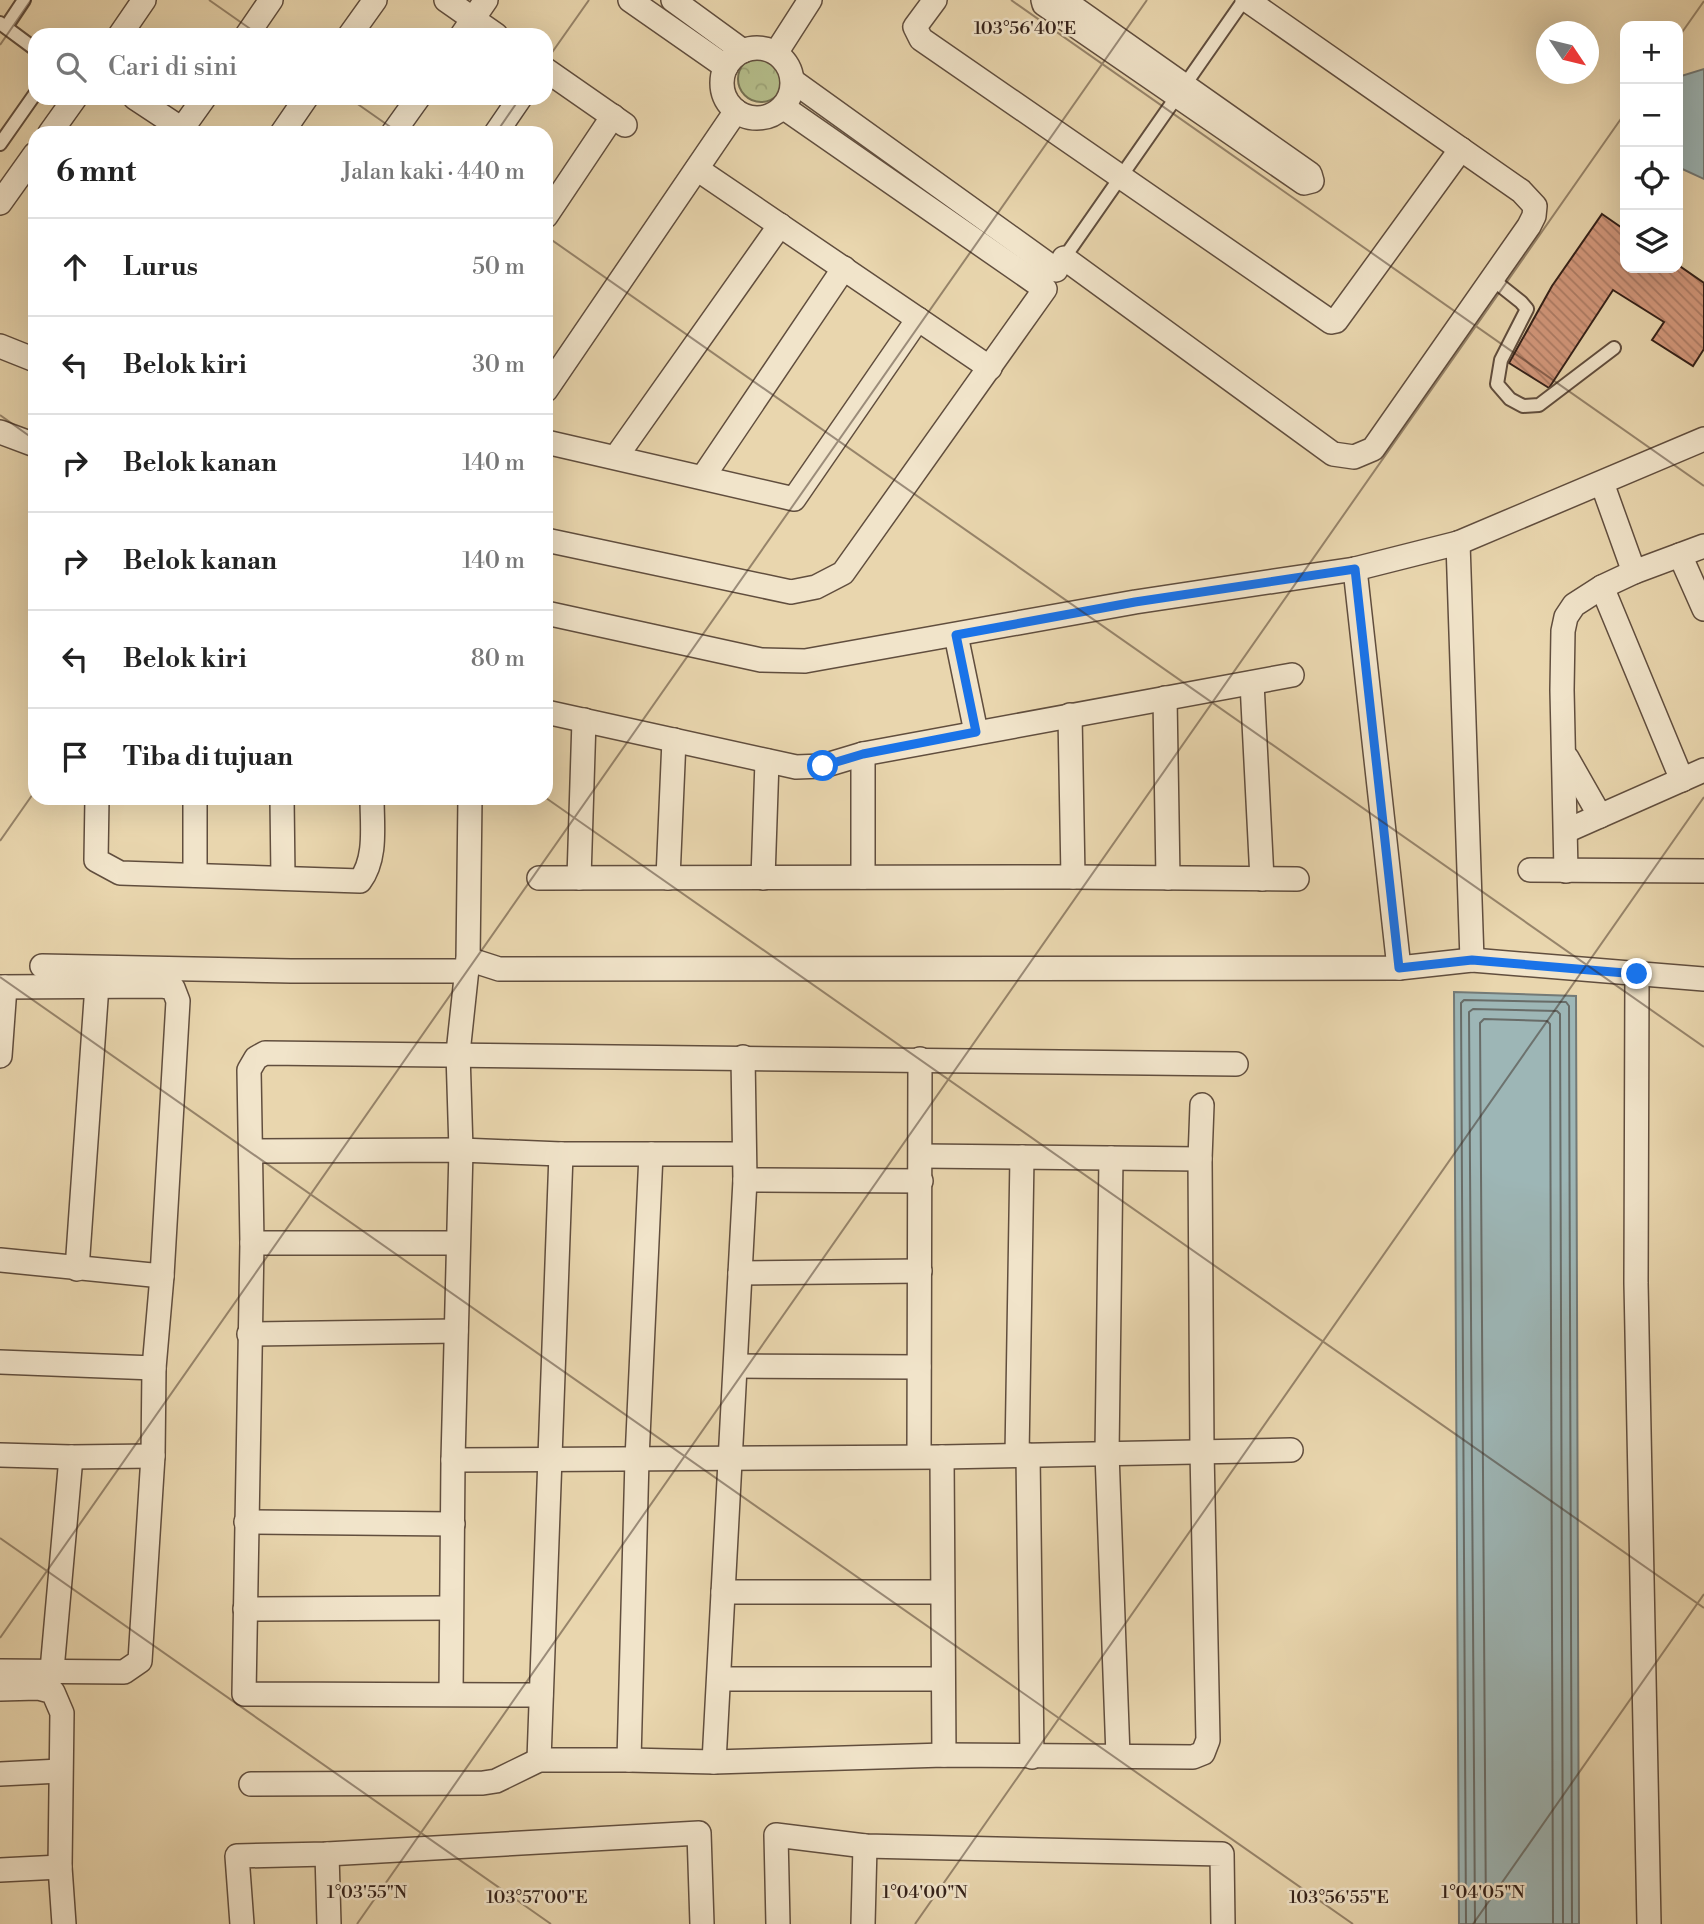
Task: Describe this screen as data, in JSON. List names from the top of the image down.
{
  "north": "bottom right",
  "page": {
    "map_buttons": ["+", "−"],
    "search": "Cari di sini",
    "heading": ["6 mnt", "Jalan kaki · 440 m"],
    "list": [
      ["Lurus", "50 m"],
      ["Belok kiri", "30 m"],
      ["Belok kanan", "140 m"],
      ["Belok kanan", "140 m"],
      ["Belok kiri", "80 m"],
      "Tiba di tujuan"
    ]
  },
  "coordinates": [
    "103°56'40\"E",
    "1°03'55\"N",
    "1°04'00\"N",
    "1°04'05\"N",
    "103°57'00\"E",
    "103°56'55\"E"
  ]
}
